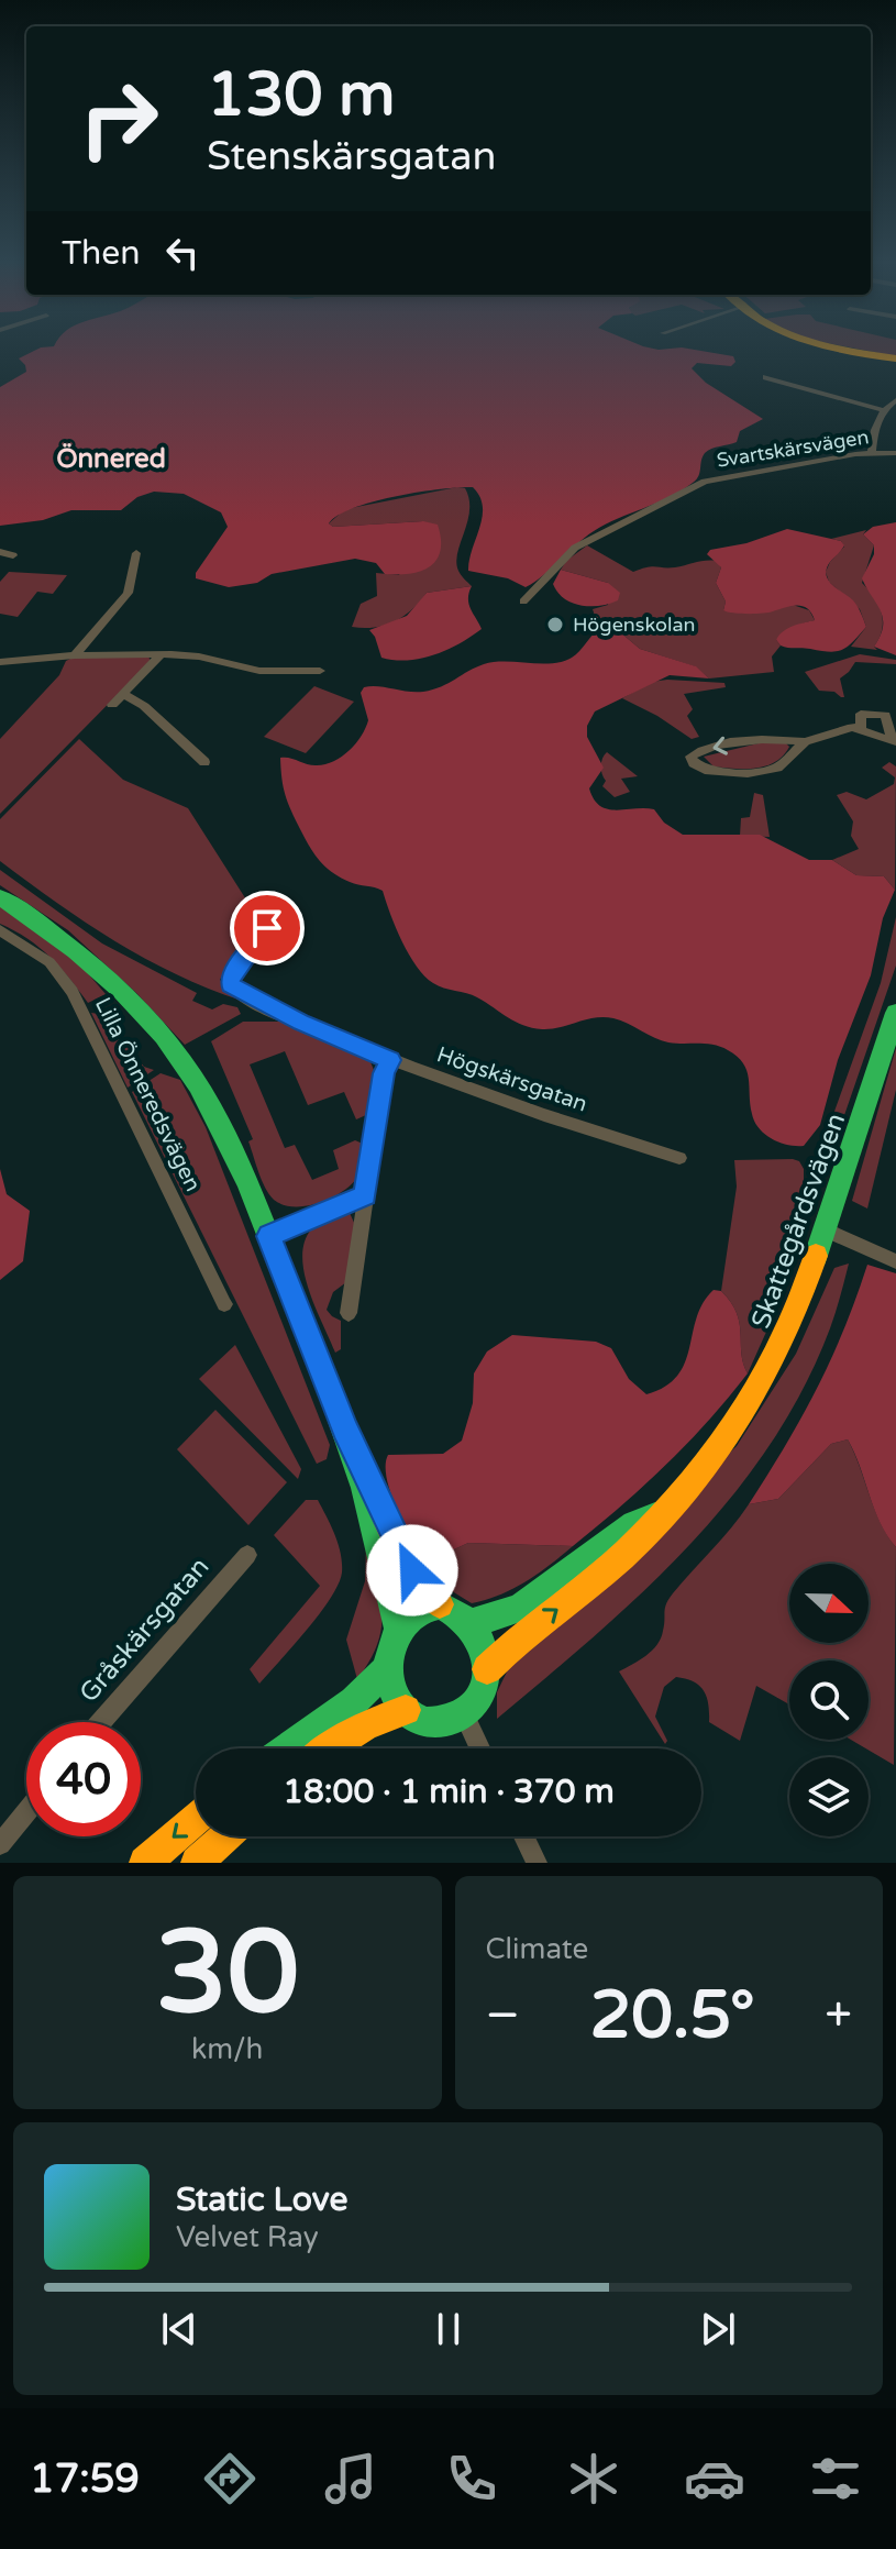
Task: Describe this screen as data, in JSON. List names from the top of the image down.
{
  "streets": {
    "street": [
      "Svartskärsvägen",
      "Högskärsgatan",
      "Lilla Önneredsvägen",
      "Skattegårdsvägen",
      "Gråskärsgatan"
    ]
  },
  "districts": ["Önnered"],
  "places": ["Högenskolan"],
  "north": "right",
  "page": {
    "turn": ["130 m", "Stenskärsgatan"],
    "then": "Then",
    "limit": "40",
    "trip": "18:00 · 1 min · 370 m",
    "tile": [
      ["30", "km/h"],
      "Climate"
    ],
    "heat": ["−", "20.5°", "+"],
    "song": ["Static Love", "Velvet Ray"],
    "tabs": "17:59"
  }
}
